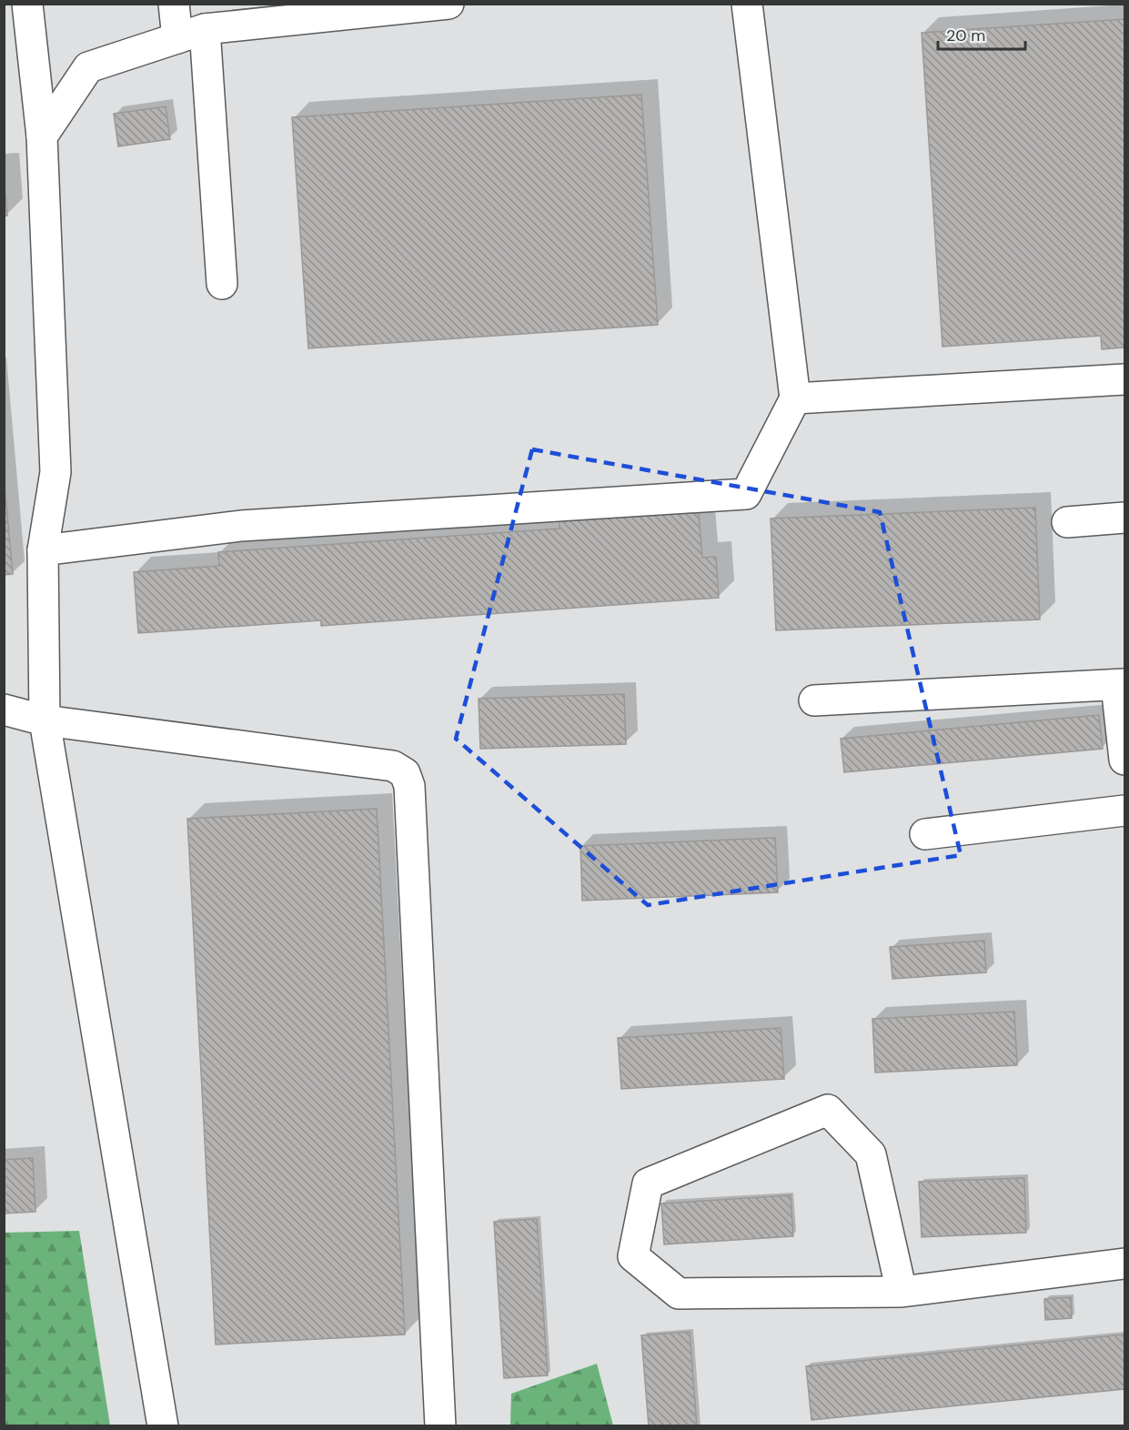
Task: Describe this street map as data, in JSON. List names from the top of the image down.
{
  "scale_bar": "20 m"
}
